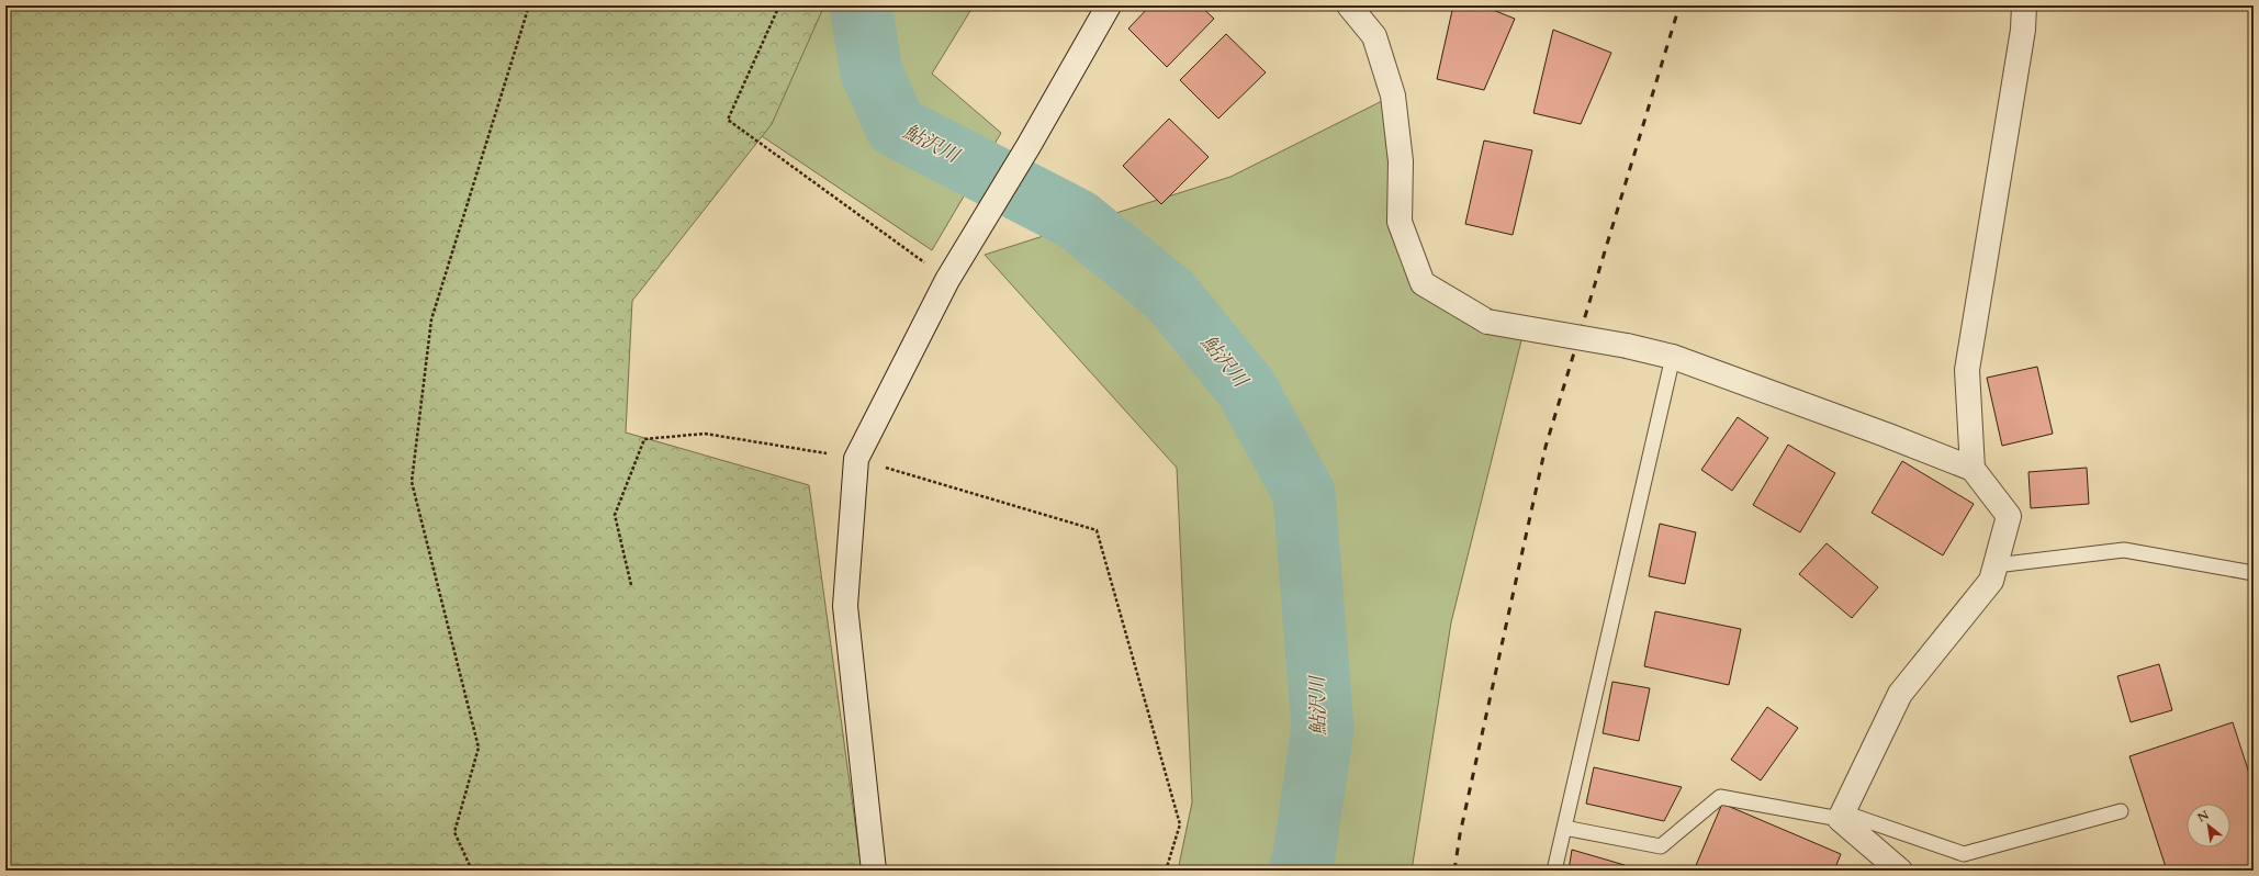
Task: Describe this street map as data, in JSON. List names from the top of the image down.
{
  "water": ["鮎沢川"],
  "north": "top left"
}
